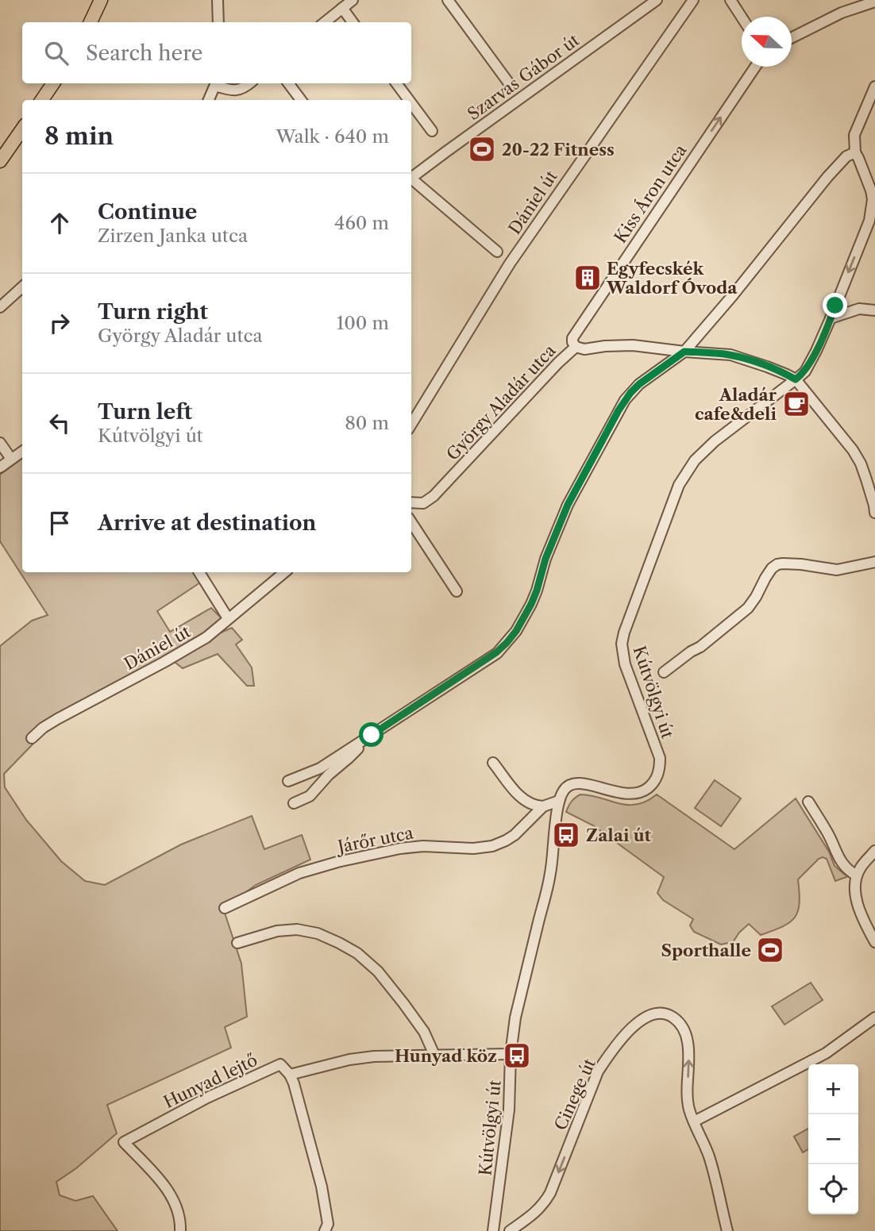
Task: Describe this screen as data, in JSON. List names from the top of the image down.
{
  "streets": {
    "street": [
      "Szarvas Gábor út",
      "Kiss Áron utca",
      "Dániel út",
      "György Aladár utca",
      "Kútvölgyi út",
      "Járőr utca",
      "Hunyad lejtő",
      "Cinege út"
    ]
  },
  "crossings": [
    ["Kiss Áron utca", "György Aladár utca"],
    ["György Aladár utca", "Kútvölgyi út"],
    ["Kútvölgyi út", "Járőr utca"]
  ],
  "one_way": ["Kiss Áron utca"],
  "places": {
    "sports": ["20-22 Fitness", "Sporthalle"],
    "building": ["Egyfecskék Waldorf Óvoda"],
    "cafe": ["Aladár cafe&deli"],
    "bus stop": ["Zalai út", "Hunyad köz"]
  },
  "north": "left",
  "page": {
    "search": "Search here",
    "heading": ["8 min", "Walk · 640 m"],
    "list": [
      ["Continue", "Zirzen Janka utca", "460 m"],
      ["Turn right", "György Aladár utca", "100 m"],
      ["Turn left", "Kútvölgyi út", "80 m"],
      "Arrive at destination"
    ],
    "map_buttons": ["+", "−"]
  }
}
